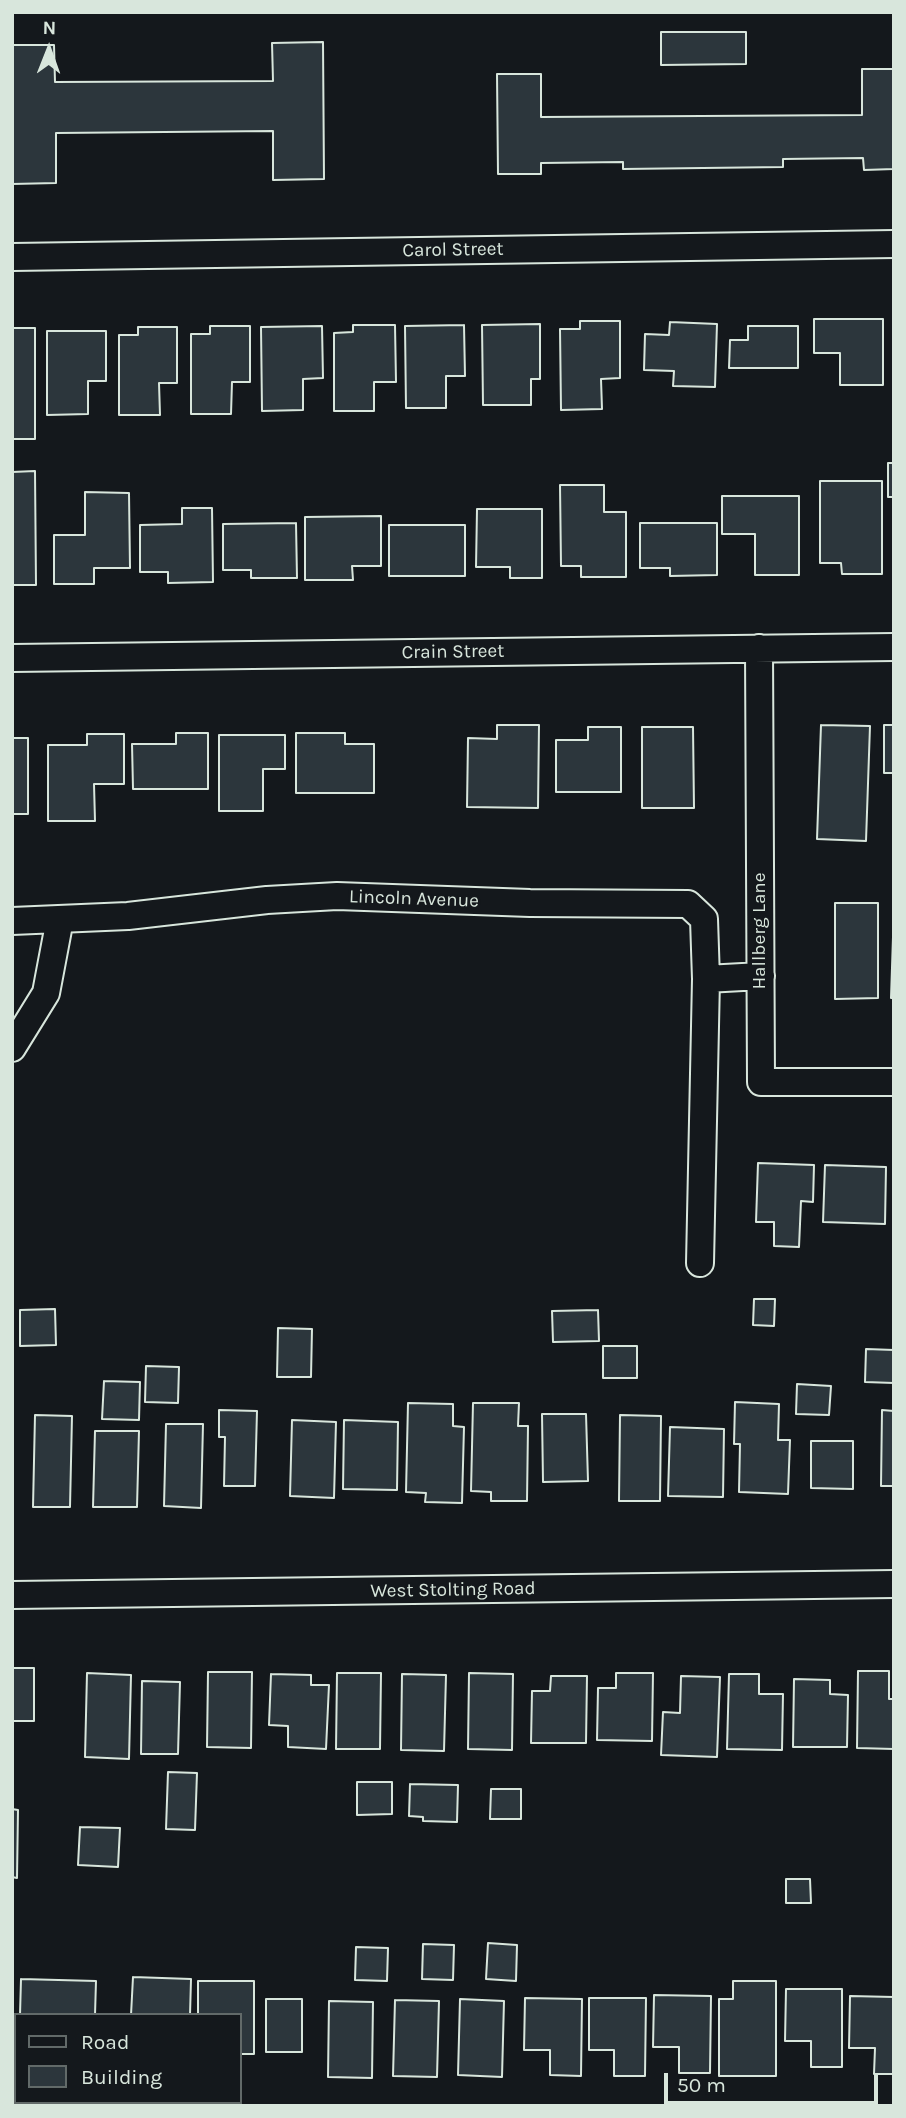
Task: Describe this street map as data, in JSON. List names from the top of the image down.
{
  "streets": {
    "street": [
      "Carol Street",
      "Crain Street",
      "Lincoln Avenue",
      "Hallberg Lane",
      "West Stolting Road"
    ]
  },
  "crossings": [
    ["Crain Street", "Hallberg Lane"]
  ],
  "legend": ["Road", "Building"],
  "scale_bar": "50 m",
  "north": "top"
}
